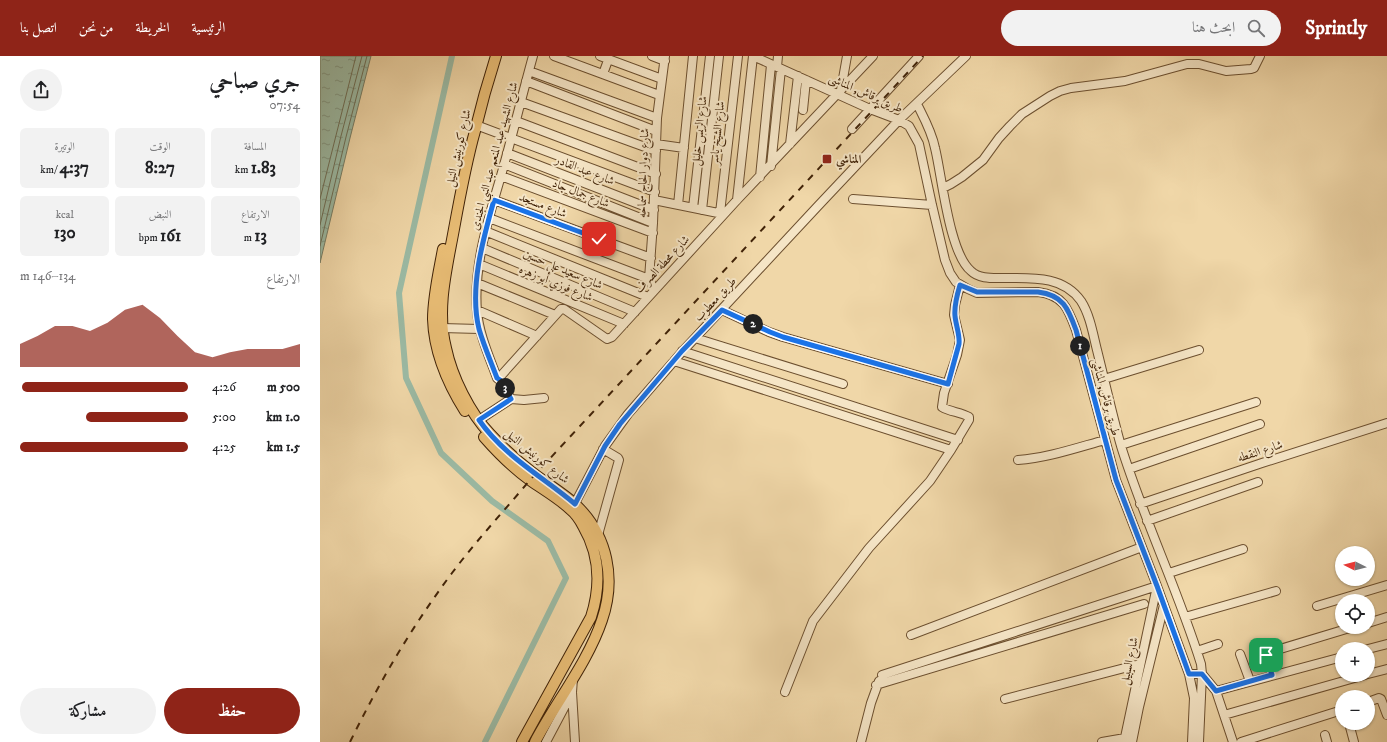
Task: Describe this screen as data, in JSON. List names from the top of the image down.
{
  "streets": {
    "main road": ["شارع كورنيش النيل"],
    "street": [
      "طريق برقاش, المناشى",
      "شارع الريس خليل",
      "شارع الشيخ ياسر",
      "شارع الشهيد عبد المنعم عبد النبى الجندى",
      "شارع عبد القادر",
      "شارع دوار الحاج سماحه",
      "شارع جمال جاد",
      "شارع مستجد",
      "شارع محطة الصرف",
      "شارع سعيد على حسين",
      "شارع فوزي أبو زهره",
      "طريق معطوب",
      "شارع النقطه",
      "شارع السبيل"
    ]
  },
  "crossings": [
    ["طريق برقاش, المناشى", "شارع محطة الصرف"],
    ["طريق برقاش, المناشى", "طريق معطوب"],
    ["طريق برقاش, المناشى", "شارع النقطه"],
    ["طريق برقاش, المناشى", "شارع السبيل"],
    ["شارع الشيخ ياسر", "شارع محطة الصرف"],
    ["شارع كورنيش النيل", "طريق معطوب"],
    ["شارع الشهيد عبد المنعم عبد النبى الجندى", "شارع عبد القادر"],
    ["شارع الشهيد عبد المنعم عبد النبى الجندى", "شارع جمال جاد"],
    ["شارع الشهيد عبد المنعم عبد النبى الجندى", "شارع مستجد"],
    ["شارع الشهيد عبد المنعم عبد النبى الجندى", "شارع سعيد على حسين"],
    ["شارع الشهيد عبد المنعم عبد النبى الجندى", "شارع فوزي أبو زهره"],
    ["شارع عبد القادر", "شارع دوار الحاج سماحه"],
    ["شارع دوار الحاج سماحه", "شارع جمال جاد"],
    ["شارع دوار الحاج سماحه", "شارع مستجد"],
    ["شارع محطة الصرف", "شارع سعيد على حسين"],
    ["شارع محطة الصرف", "شارع فوزي أبو زهره"]
  ],
  "places": {
    "transit": ["المناشي"]
  },
  "north": "left",
  "page": {
    "header": "Sprintly",
    "search": "ابحث هنا",
    "nav": [
      "الرئيسية",
      "الخريطة",
      "من نحن",
      "اتصل بنا"
    ],
    "heading": ["جري صباحي", "07:54"],
    "stats": [
      ["المسافة", "1.83 km"],
      ["الوقت", "8:27"],
      ["الوتيرة", "4:37 /km"],
      ["الارتفاع", "13 m"],
      ["النبض", "161 bpm"],
      ["kcal", "130"]
    ],
    "chart": ["الارتفاع", "134–146 m"],
    "pins": ["2", "1", "3"],
    "list": [
      {
        "name": "500 m",
        "note": "4:26"
      },
      {
        "name": "1.0 km",
        "note": "5:00"
      },
      {
        "name": "1.5 km",
        "note": "4:25"
      }
    ],
    "map_buttons": ["+", "−"],
    "buttons": ["حفظ", "مشاركة"]
  }
}
